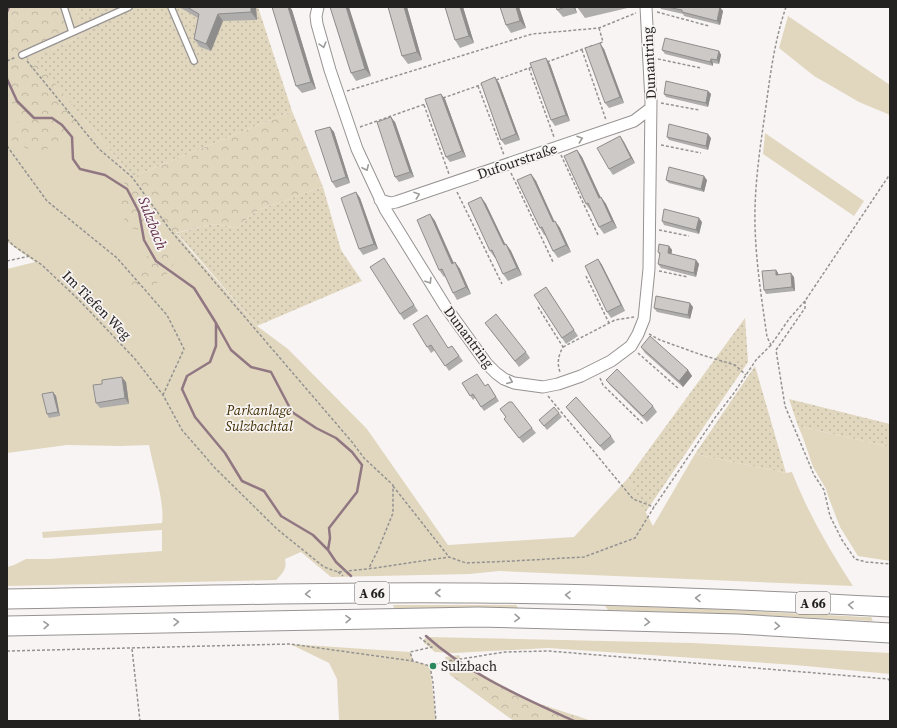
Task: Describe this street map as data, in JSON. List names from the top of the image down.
{
  "streets": {
    "highway": ["A 66"],
    "street": ["Dunantring", "Dufourstraße"],
    "path": ["Im Tiefen Weg"]
  },
  "crossings": [
    ["Dunantring", "Dufourstraße"]
  ],
  "one_way": ["Dunantring", "Dufourstraße"],
  "water": ["Sulzbach"],
  "parks": ["Parkanlage Sulzbachtal"],
  "places": ["Sulzbach"]
}
